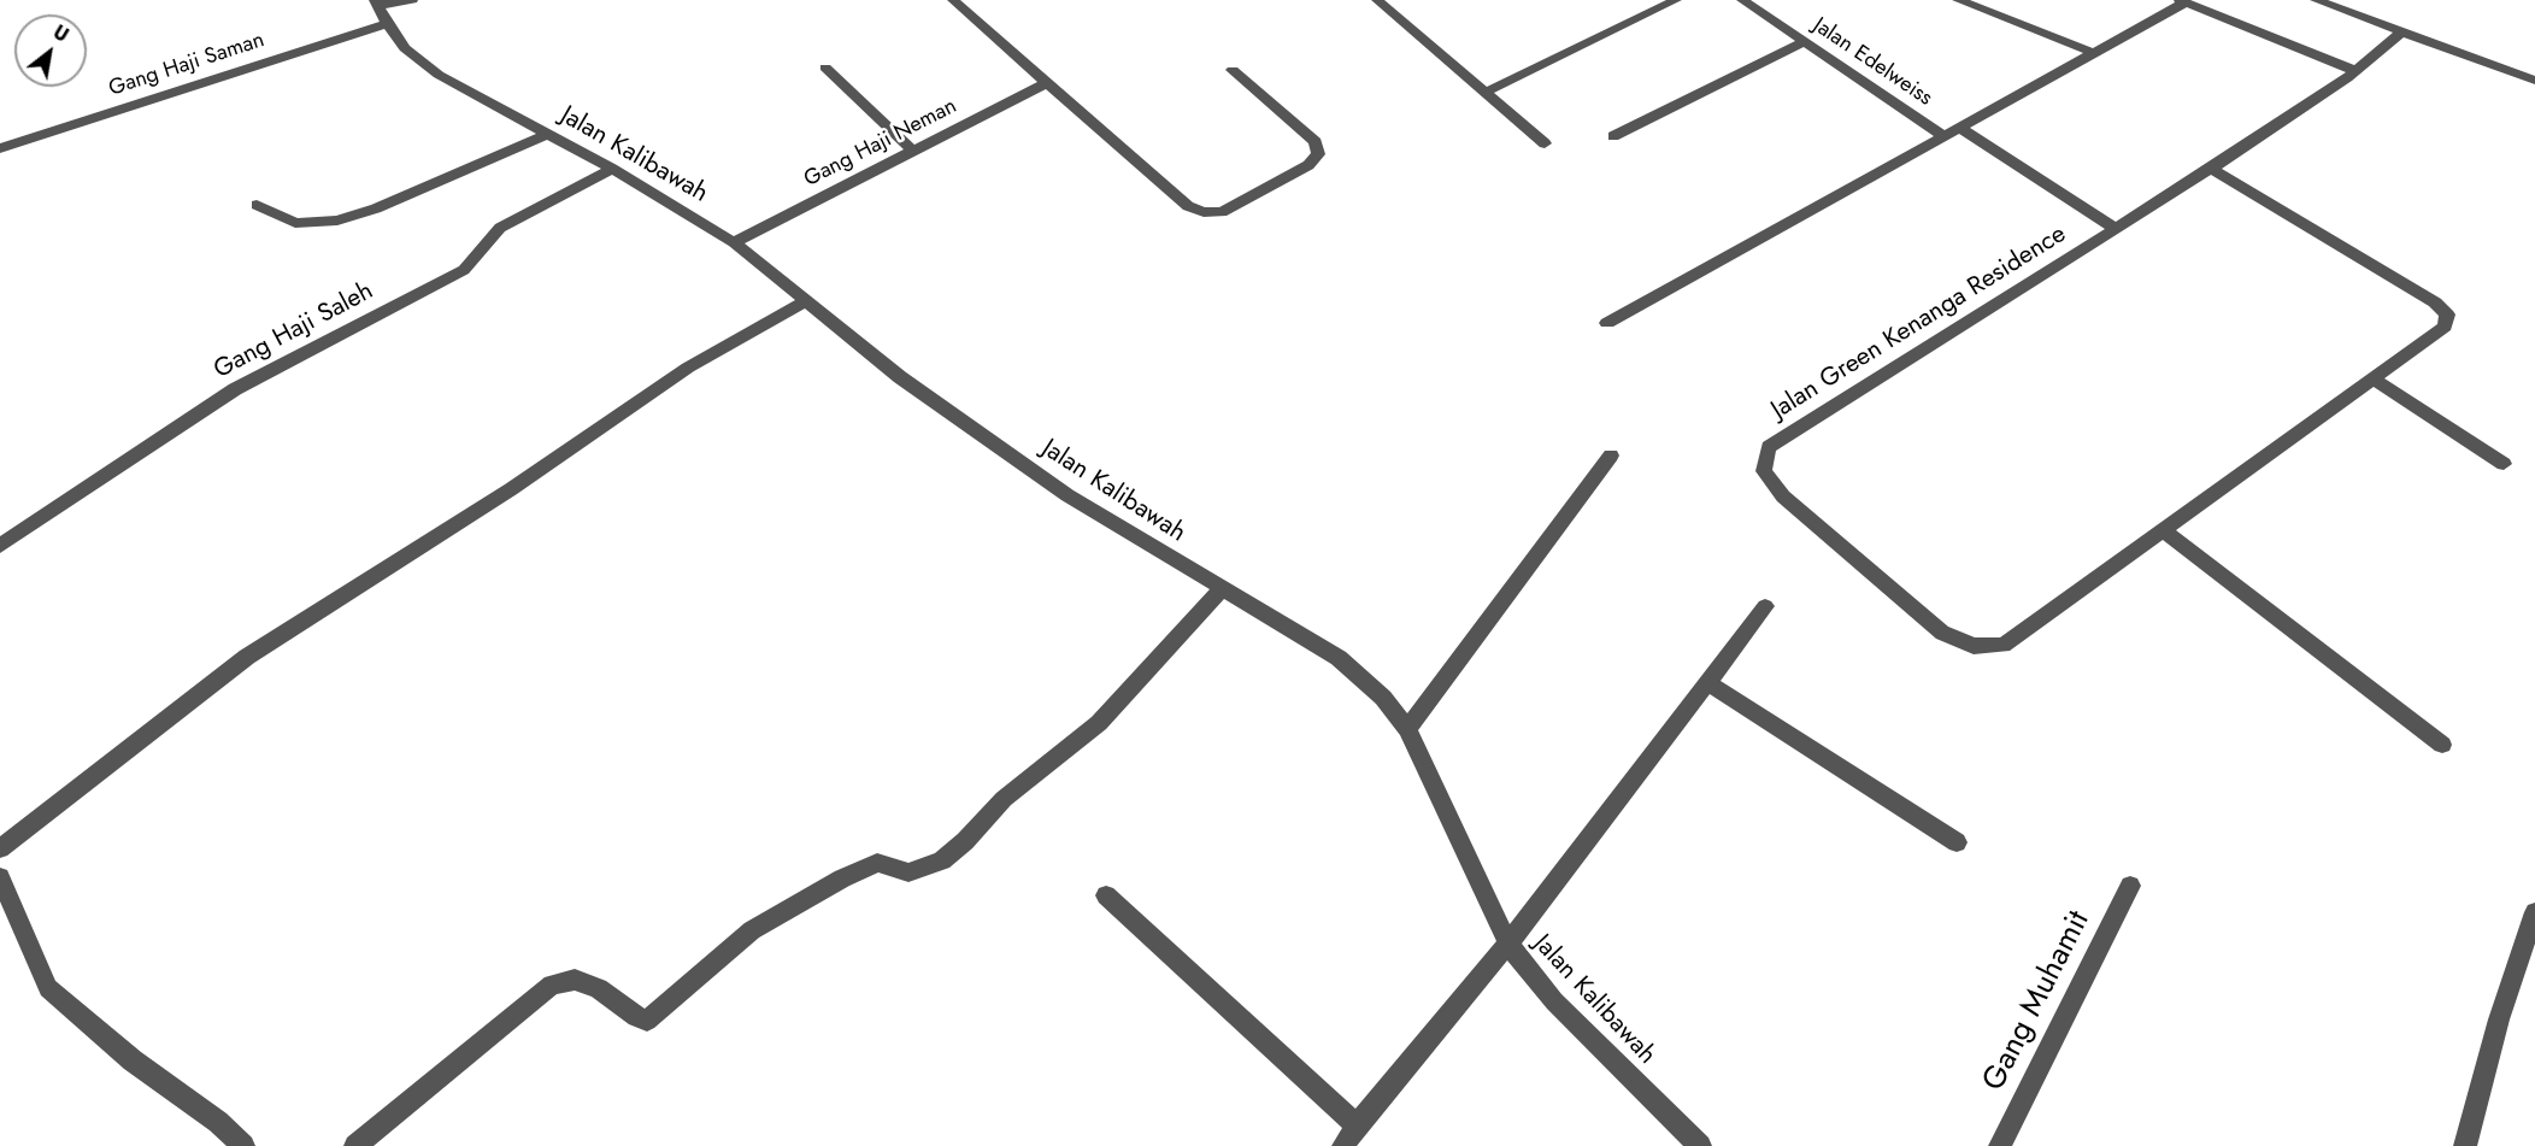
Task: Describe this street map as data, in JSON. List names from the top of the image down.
{
  "streets": {
    "street": [
      "Jalan Edelweiss",
      "Gang Haji Saman",
      "Gang Haji Neman",
      "Jalan Kalibawah",
      "Jalan Green Kenanga Residence",
      "Gang Haji Saleh",
      "Gang Muhamit"
    ]
  },
  "crossings": [
    ["Gang Haji Saman", "Jalan Kalibawah"],
    ["Gang Haji Neman", "Jalan Kalibawah"],
    ["Jalan Kalibawah", "Gang Haji Saleh"]
  ],
  "north": "top right"
}
